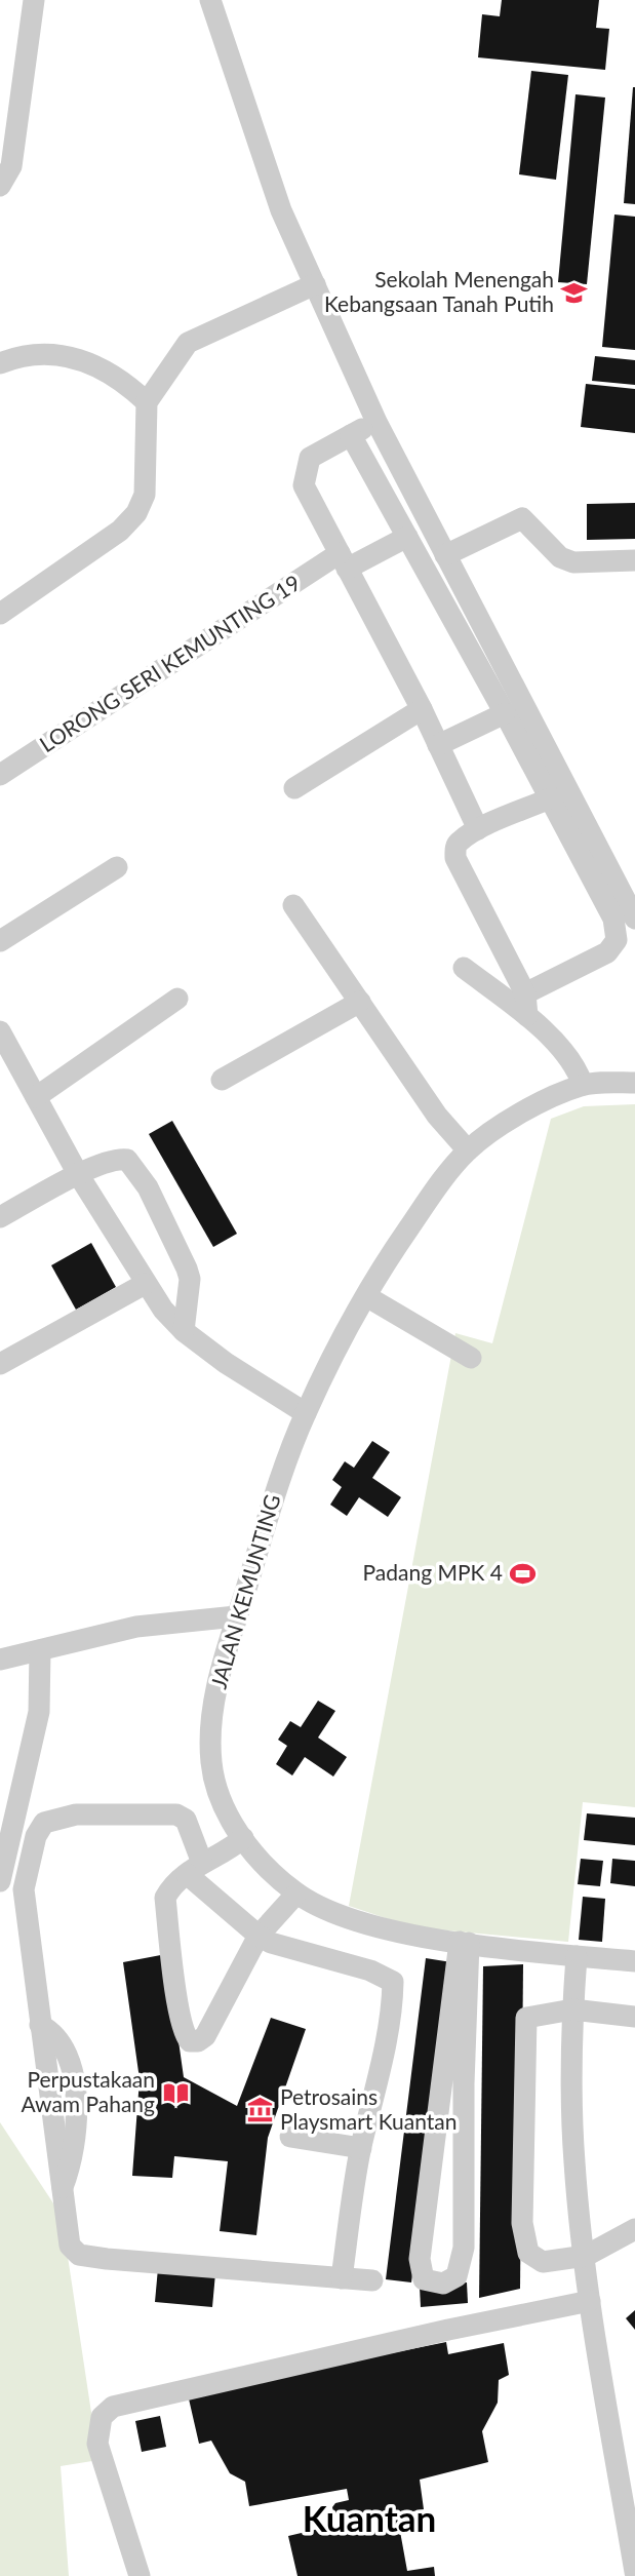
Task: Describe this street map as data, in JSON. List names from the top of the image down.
{
  "streets": {
    "street": ["LORONG SERI KEMUNTING 19", "JALAN KEMUNTING"]
  },
  "districts": ["Kuantan"],
  "places": {
    "school or university": ["Sekolah Menengah Kebangsaan Tanah Putih"],
    "sports": ["Padang MPK 4"],
    "library": ["Perpustakaan Awam Pahang"],
    "museum": ["Petrosains Playsmart Kuantan"]
  }
}
